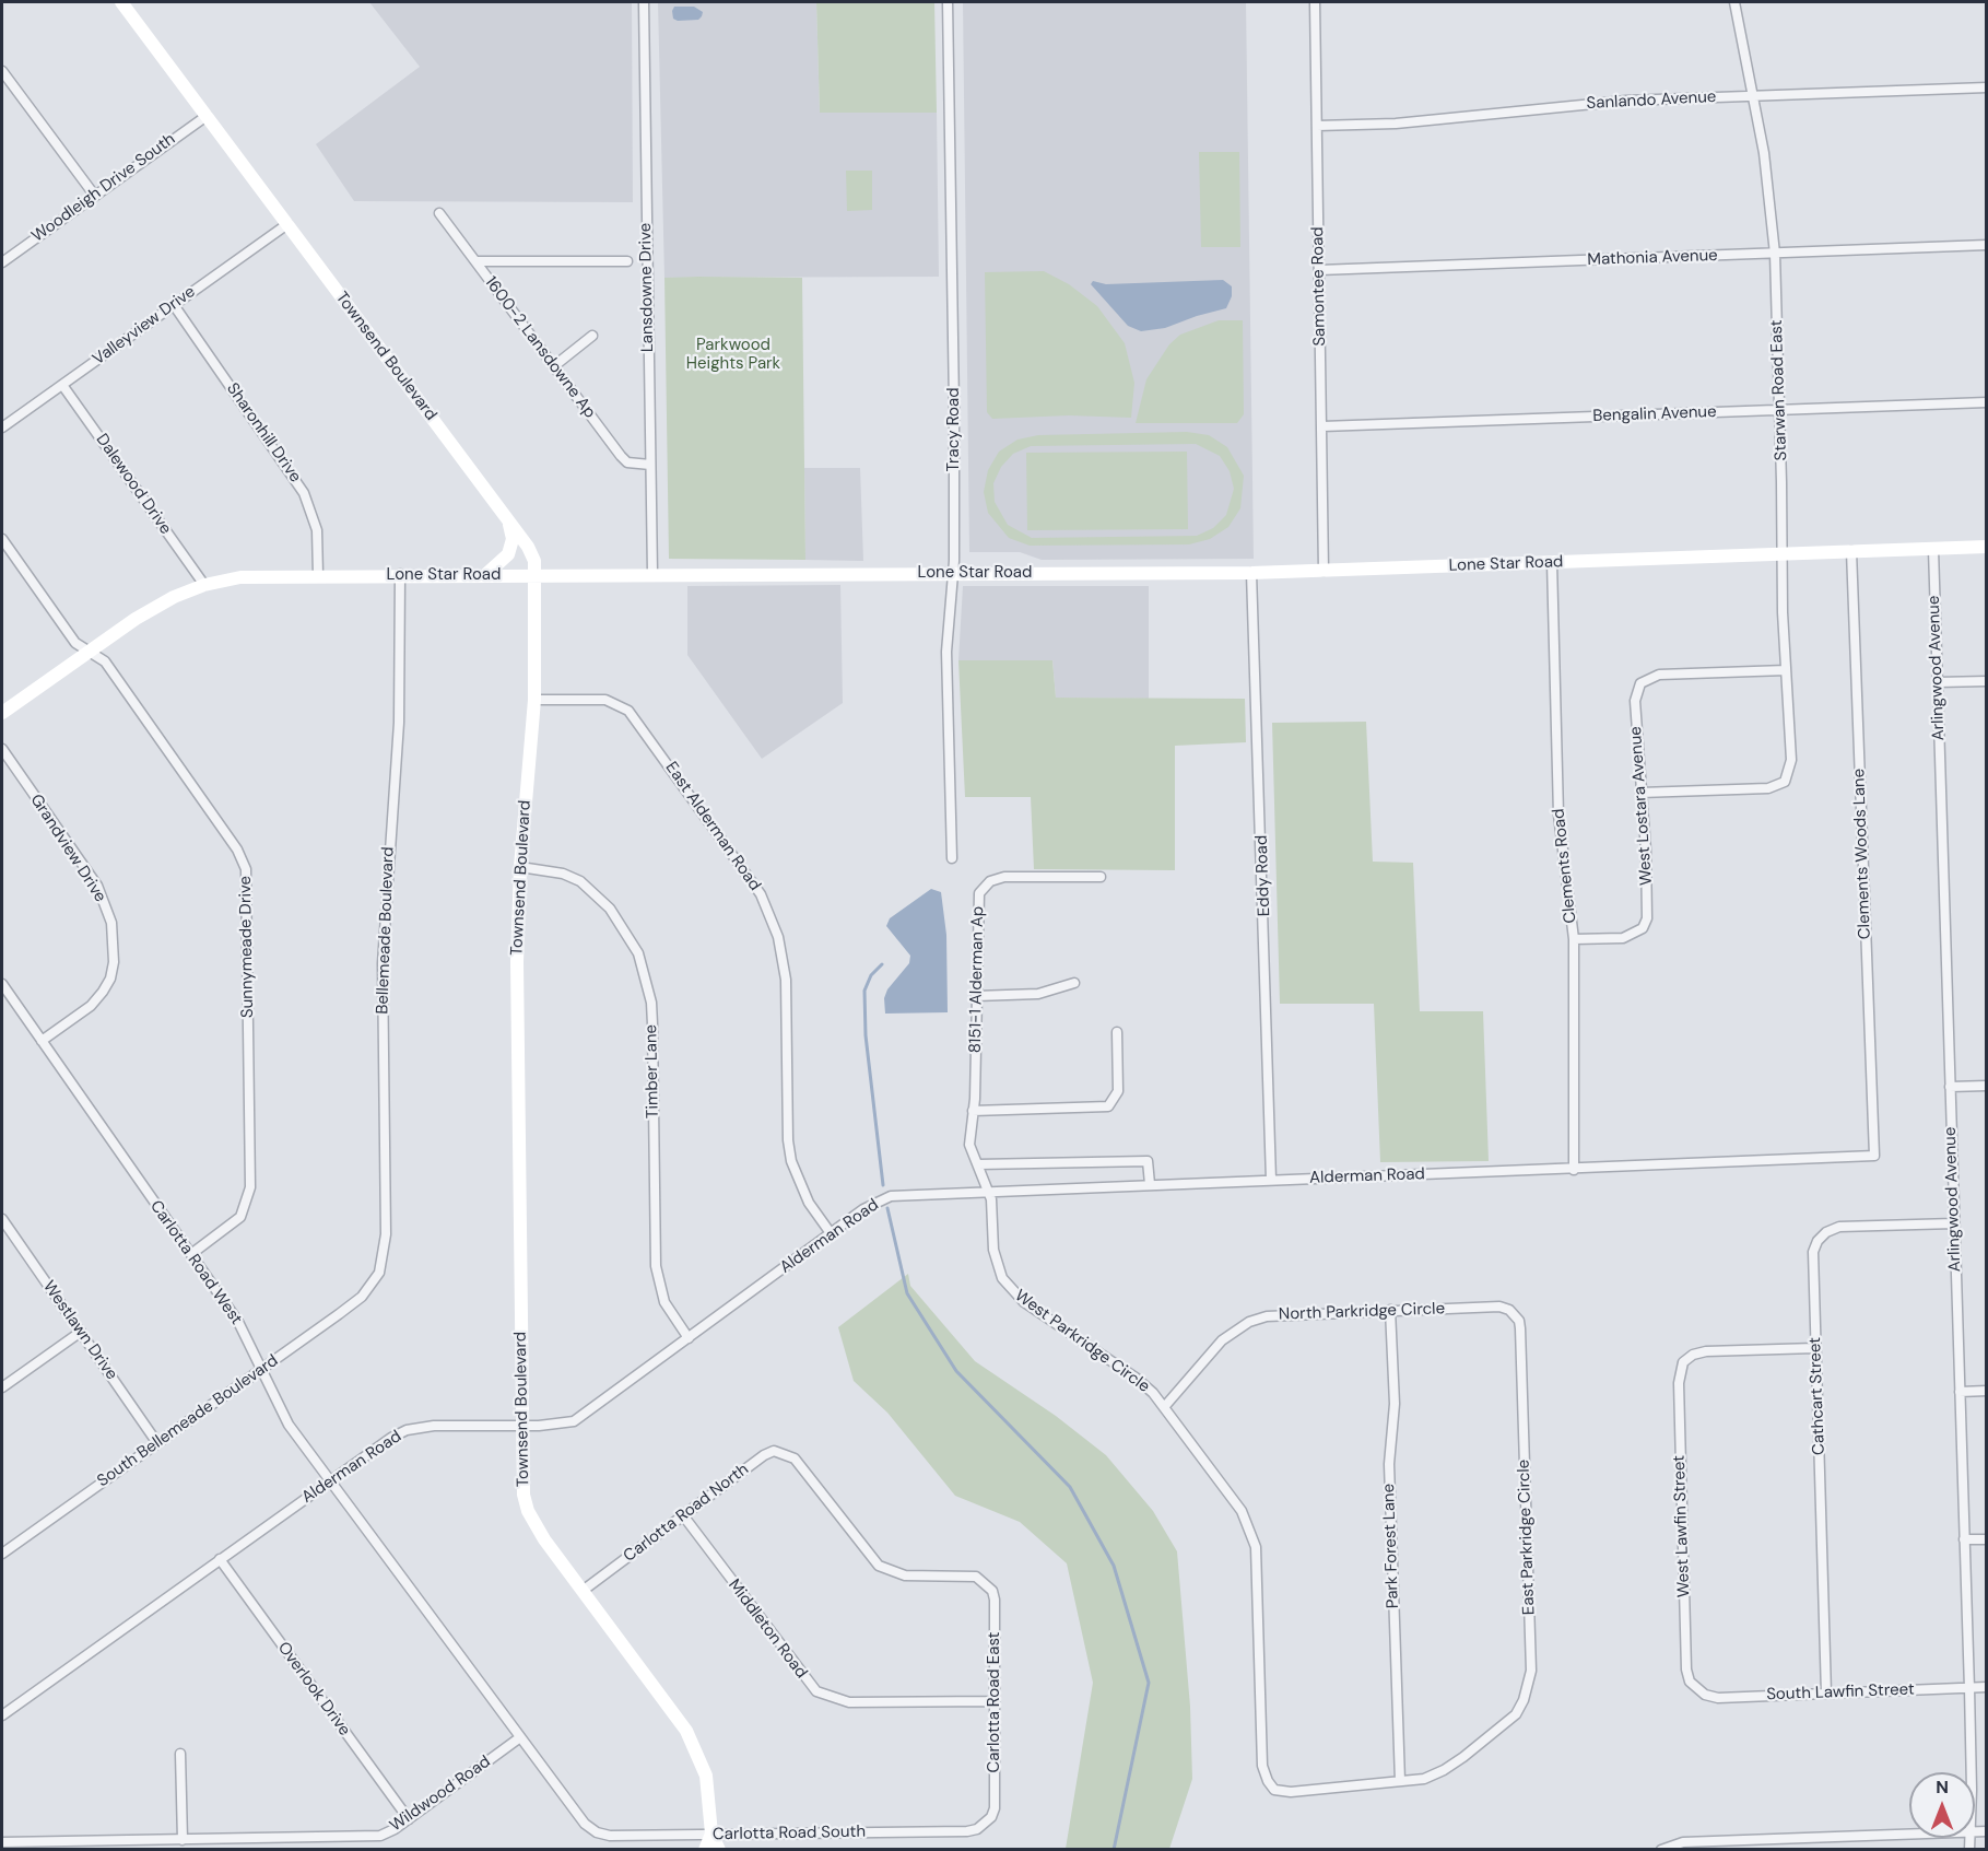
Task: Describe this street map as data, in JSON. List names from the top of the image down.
{
  "streets": {
    "street": [
      "Sanlando Avenue",
      "Woodleigh Drive South",
      "Mathonia Avenue",
      "Samontee Road",
      "Lansdowne Drive",
      "Valleyview Drive",
      "1600-2 Lansdowne Ap",
      "Townsend Boulevard",
      "Starwan Road East",
      "Bengalin Avenue",
      "Tracy Road",
      "Sharonhill Drive",
      "Dalewood Drive",
      "Lone Star Road",
      "Arlingwood Avenue",
      "West Lostara Avenue",
      "East Alderman Road",
      "Grandview Drive",
      "Clements Woods Lane",
      "Clements Road",
      "Eddy Road",
      "Bellemeade Boulevard",
      "Sunnymeade Drive",
      "8151-1 Alderman Ap",
      "Timber Lane",
      "Alderman Road",
      "Carlotta Road West",
      "North Parkridge Circle",
      "Westlawn Drive",
      "West Parkridge Circle",
      "Cathcart Street",
      "South Bellemeade Boulevard",
      "Carlotta Road North",
      "West Lawfin Street",
      "East Parkridge Circle",
      "Park Forest Lane",
      "Middleton Road",
      "Overlook Drive",
      "South Lawfin Street",
      "Carlotta Road East",
      "Wildwood Road",
      "Carlotta Road South"
    ]
  },
  "crossings": [
    ["Sanlando Avenue", "Samontee Road"],
    ["Sanlando Avenue", "Starwan Road East"],
    ["Woodleigh Drive South", "Townsend Boulevard"],
    ["Mathonia Avenue", "Samontee Road"],
    ["Mathonia Avenue", "Starwan Road East"],
    ["Samontee Road", "Bengalin Avenue"],
    ["Samontee Road", "Lone Star Road"],
    ["Lansdowne Drive", "1600-2 Lansdowne Ap"],
    ["Lansdowne Drive", "Lone Star Road"],
    ["Valleyview Drive", "Townsend Boulevard"],
    ["Valleyview Drive", "Sharonhill Drive"],
    ["Valleyview Drive", "Dalewood Drive"],
    ["Townsend Boulevard", "Lone Star Road"],
    ["Townsend Boulevard", "East Alderman Road"],
    ["Townsend Boulevard", "Timber Lane"],
    ["Townsend Boulevard", "Alderman Road"],
    ["Townsend Boulevard", "Carlotta Road North"],
    ["Townsend Boulevard", "Carlotta Road South"],
    ["Starwan Road East", "Bengalin Avenue"],
    ["Starwan Road East", "Lone Star Road"],
    ["Starwan Road East", "West Lostara Avenue"],
    ["Tracy Road", "Lone Star Road"],
    ["Sharonhill Drive", "Lone Star Road"],
    ["Dalewood Drive", "Lone Star Road"],
    ["Lone Star Road", "Arlingwood Avenue"],
    ["Lone Star Road", "Clements Woods Lane"],
    ["Lone Star Road", "Clements Road"],
    ["Lone Star Road", "Eddy Road"],
    ["Lone Star Road", "Bellemeade Boulevard"],
    ["Lone Star Road", "Sunnymeade Drive"],
    ["Arlingwood Avenue", "Cathcart Street"],
    ["Arlingwood Avenue", "South Lawfin Street"],
    ["West Lostara Avenue", "Clements Road"],
    ["East Alderman Road", "Alderman Road"],
    ["Grandview Drive", "Carlotta Road West"],
    ["Clements Woods Lane", "Alderman Road"],
    ["Clements Road", "Alderman Road"],
    ["Eddy Road", "Alderman Road"],
    ["Bellemeade Boulevard", "South Bellemeade Boulevard"],
    ["Sunnymeade Drive", "Carlotta Road West"],
    ["8151-1 Alderman Ap", "Alderman Road"],
    ["8151-1 Alderman Ap", "West Parkridge Circle"],
    ["Timber Lane", "Alderman Road"],
    ["Alderman Road", "Carlotta Road West"],
    ["Alderman Road", "West Parkridge Circle"],
    ["Alderman Road", "Overlook Drive"],
    ["Carlotta Road West", "South Bellemeade Boulevard"],
    ["Carlotta Road West", "Wildwood Road"],
    ["Carlotta Road West", "Carlotta Road South"],
    ["North Parkridge Circle", "West Parkridge Circle"],
    ["North Parkridge Circle", "East Parkridge Circle"],
    ["North Parkridge Circle", "Park Forest Lane"],
    ["Westlawn Drive", "South Bellemeade Boulevard"],
    ["West Parkridge Circle", "East Parkridge Circle"],
    ["Cathcart Street", "West Lawfin Street"],
    ["Cathcart Street", "South Lawfin Street"],
    ["Carlotta Road North", "Middleton Road"],
    ["Carlotta Road North", "Carlotta Road East"],
    ["West Lawfin Street", "South Lawfin Street"],
    ["East Parkridge Circle", "Park Forest Lane"],
    ["Middleton Road", "Carlotta Road East"],
    ["Overlook Drive", "Wildwood Road"],
    ["Carlotta Road East", "Carlotta Road South"],
    ["Wildwood Road", "Carlotta Road South"]
  ],
  "parks": ["Parkwood Heights Park"],
  "north": "top"
}
